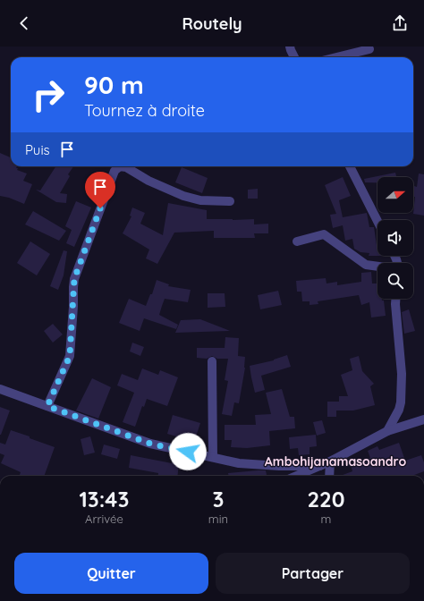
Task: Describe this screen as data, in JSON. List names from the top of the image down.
{
  "districts": ["Ambohijanamasoandro"],
  "north": "right",
  "page": {
    "header": "Routely",
    "turn": ["90 m", "Tournez à droite"],
    "then": "Puis",
    "eta": [
      "13:43",
      "Arrivée",
      "3",
      "min",
      "220",
      "m"
    ],
    "buttons": ["Quitter", "Partager"]
  }
}
